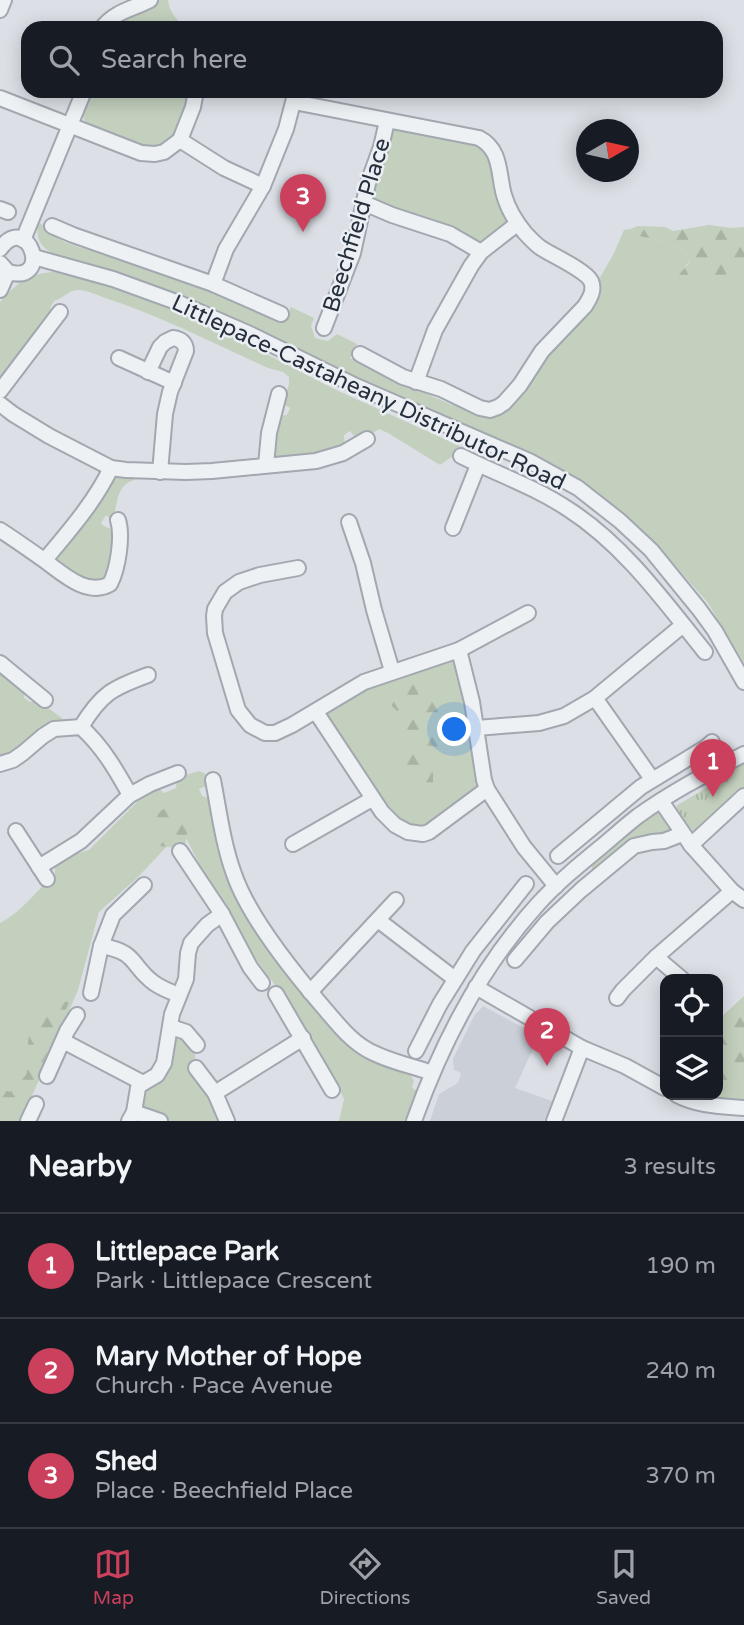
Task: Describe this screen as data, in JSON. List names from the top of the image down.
{
  "streets": {
    "street": ["Beechfield Place", "Littlepace-Castaheany Distributor Road"]
  },
  "north": "right",
  "page": {
    "search": "Search here",
    "pins": ["3", "1", "2"],
    "heading": ["Nearby", "3 results"],
    "list": [
      {
        "mark": "1",
        "name": "Littlepace Park",
        "note": "Park · Littlepace Crescent",
        "value": "190 m"
      },
      {
        "mark": "2",
        "name": "Mary Mother of Hope",
        "note": "Church · Pace Avenue",
        "value": "240 m"
      },
      {
        "mark": "3",
        "name": "Shed",
        "note": "Place · Beechfield Place",
        "value": "370 m"
      }
    ],
    "nav": ["Map", "Directions", "Saved"]
  }
}
